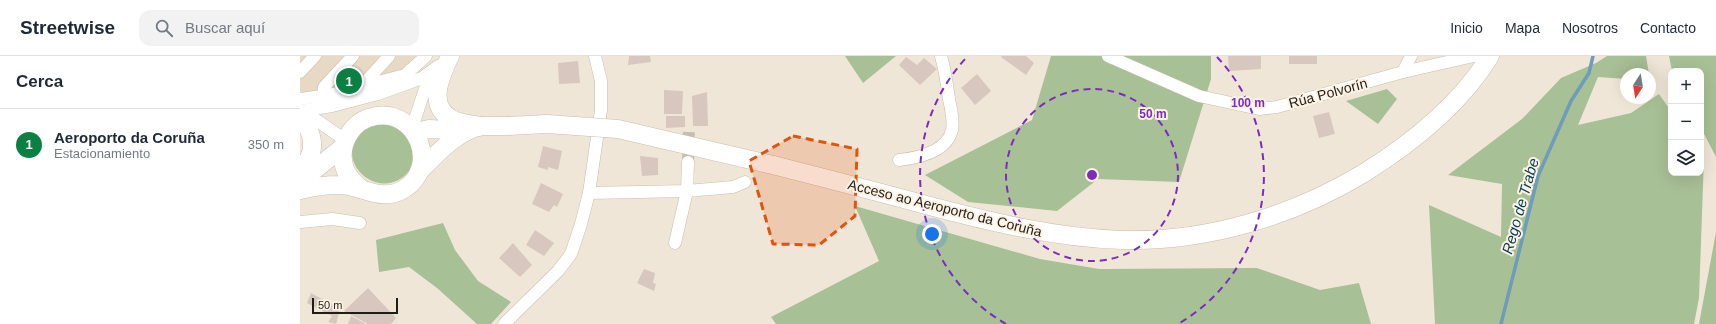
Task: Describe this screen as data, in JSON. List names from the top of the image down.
{
  "streets": {
    "highway": ["Acceso ao Aeroporto da Coruña"],
    "street": ["Rúa Polvorín"]
  },
  "water": ["Rego de Trabe"],
  "scale_bar": "50 m",
  "north": "bottom",
  "page": {
    "header": "Streetwise",
    "search": "Buscar aquí",
    "nav": [
      "Inicio",
      "Mapa",
      "Nosotros",
      "Contacto"
    ],
    "heading": "Cerca",
    "pins": "1",
    "map_buttons": ["+", "−"],
    "list": [
      {
        "mark": "1",
        "name": "Aeroporto da Coruña",
        "note": "Estacionamiento",
        "value": "350 m"
      }
    ],
    "scale": "50 m"
  },
  "rings": ["100 m", "50 m"]
}
